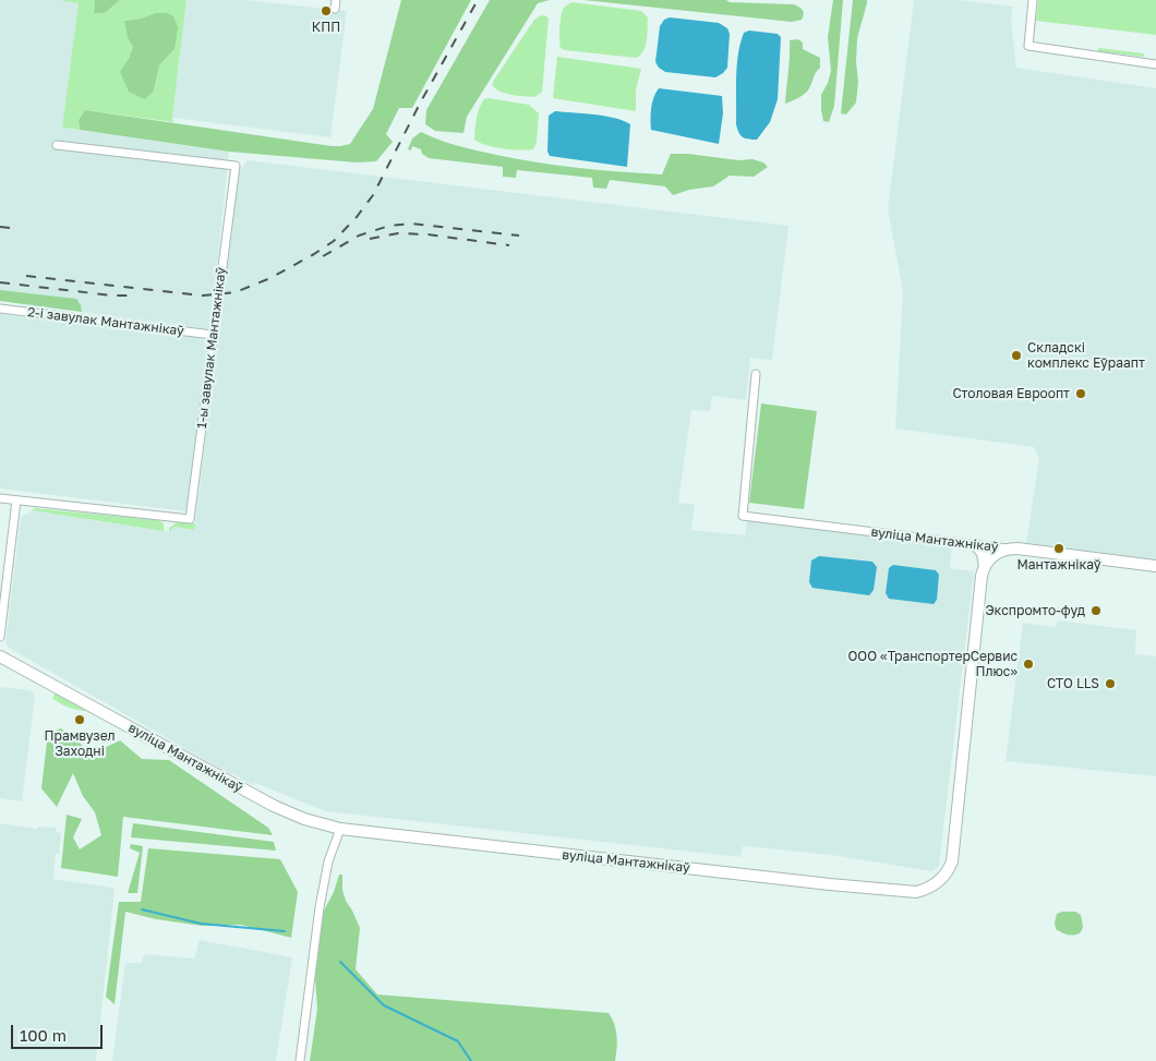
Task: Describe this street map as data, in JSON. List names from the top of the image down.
{
  "streets": {
    "street": ["2-і завулак Мантажнікаў", "1-ы завулак Мантажнікаў", "вуліца Мантажнікаў"]
  },
  "crossings": [
    ["2-і завулак Мантажнікаў", "1-ы завулак Мантажнікаў"]
  ],
  "places": [
    "КПП",
    "Складскі комплекс Еўраапт",
    "Столовая Евроопт",
    "Мантажнікаў",
    "Экспромто-фуд",
    "ООО «ТранспортерСервис Плюс»",
    "СТО LLS",
    "Прамвузел Заходні"
  ],
  "scale_bar": "100 m"
}
